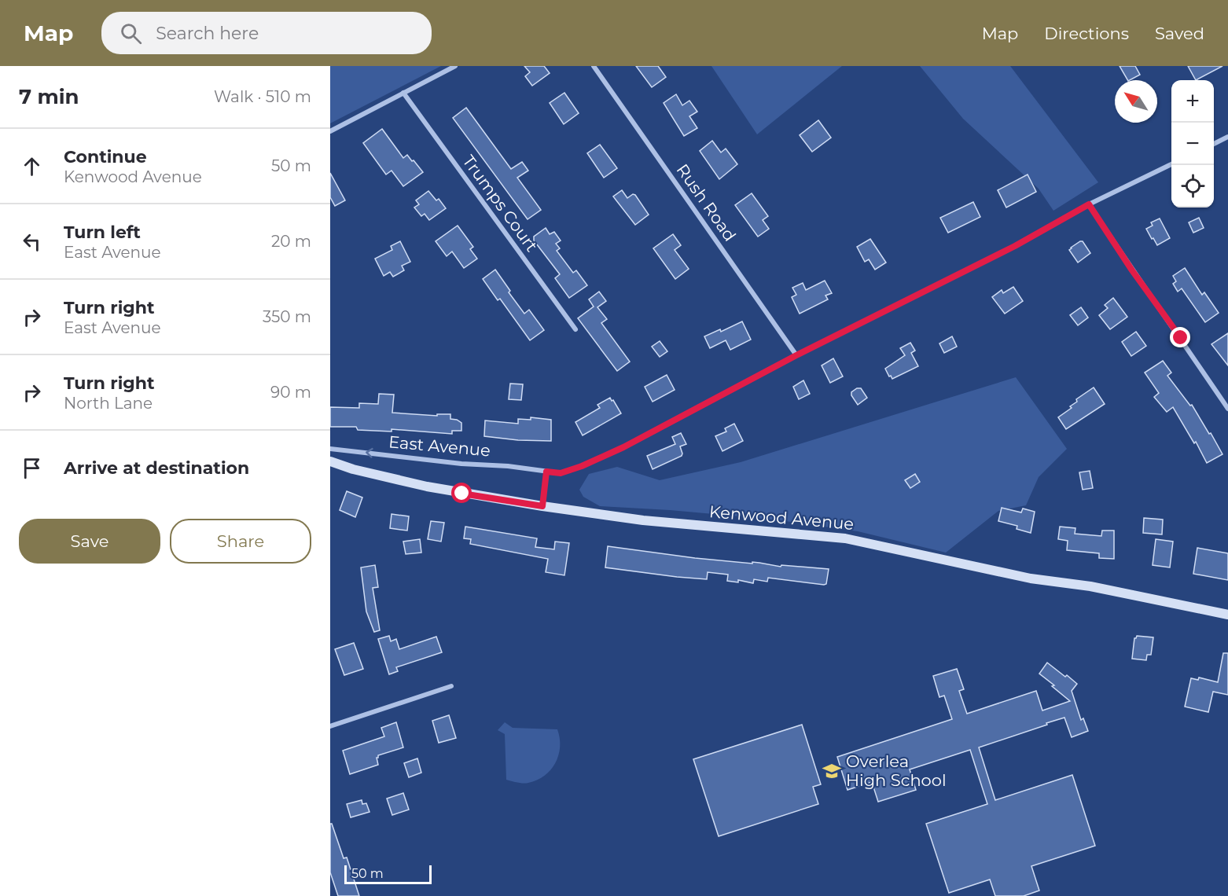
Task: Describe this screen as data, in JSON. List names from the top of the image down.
{
  "streets": {
    "main road": ["Kenwood Avenue"],
    "street": ["Rush Road", "Trumps Court", "East Avenue"]
  },
  "crossings": [
    ["Rush Road", "East Avenue"]
  ],
  "places": {
    "school or university": ["Overlea High School"]
  },
  "scale_bar": "50 m",
  "north": "top left",
  "page": {
    "header": "Map",
    "search": "Search here",
    "nav": ["Map", "Directions", "Saved"],
    "heading": ["7 min", "Walk · 510 m"],
    "map_buttons": ["+", "−"],
    "list": [
      ["Continue", "Kenwood Avenue", "50 m"],
      ["Turn left", "East Avenue", "20 m"],
      ["Turn right", "East Avenue", "350 m"],
      ["Turn right", "North Lane", "90 m"],
      "Arrive at destination"
    ],
    "buttons": ["Save", "Share"],
    "scale": "50 m"
  }
}
